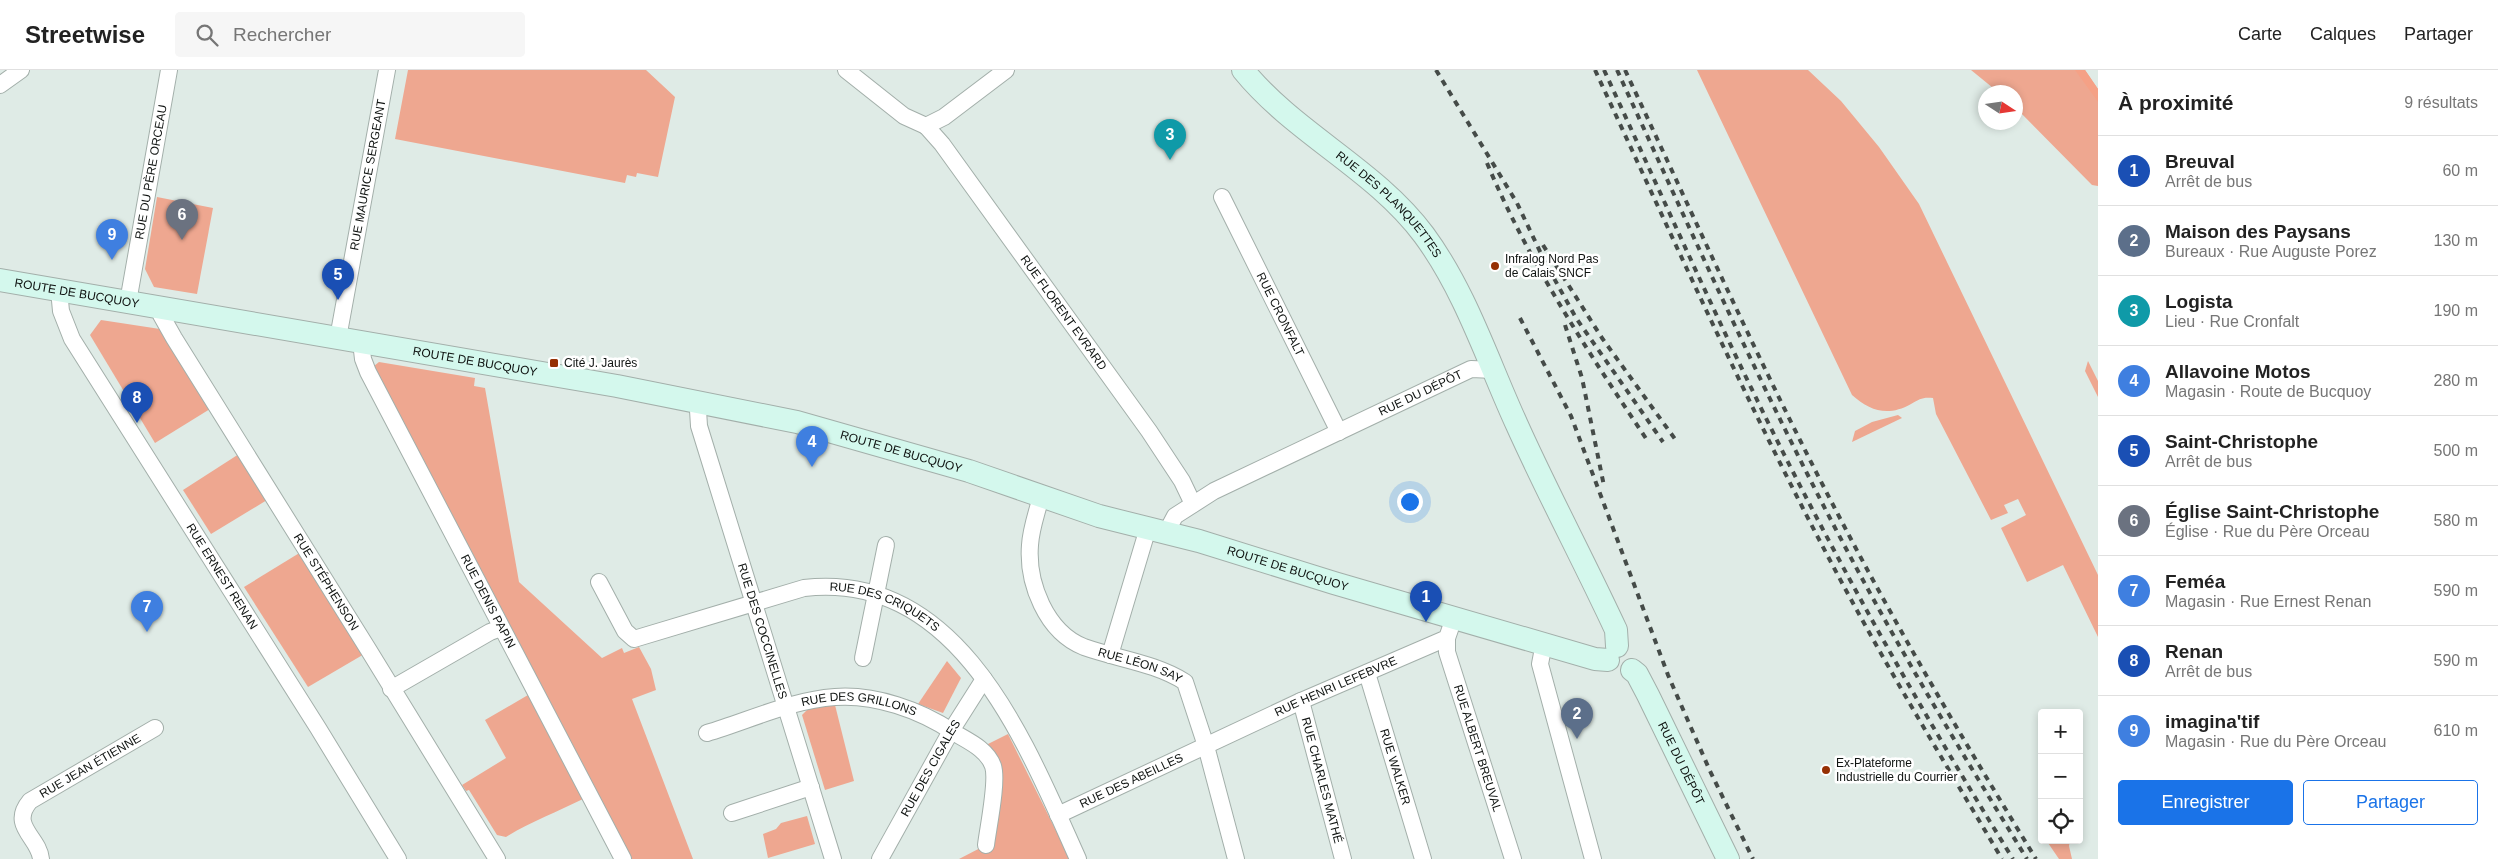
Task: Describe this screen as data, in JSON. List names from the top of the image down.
{
  "streets": {
    "main road": ["RUE DES PLANQUETTES", "ROUTE DE BUCQUOY", "RUE DU DÉPÔT"],
    "street": [
      "RUE DU PÈRE ORCEAU",
      "RUE MAURICE SERGEANT",
      "RUE FLORENT EVRARD",
      "RUE CRONFALT",
      "RUE ERNEST RENAN",
      "RUE STÉPHENSON",
      "RUE DENIS PAPIN",
      "RUE DES CRIQUETS",
      "RUE DES COCCINELLES",
      "RUE LÉON SAY",
      "RUE HENRI LEFEBVRE",
      "RUE DES GRILLONS",
      "RUE ALBERT BREUVAL",
      "RUE JEAN ÉTIENNE",
      "RUE WALKER",
      "RUE DES CIGALES",
      "RUE CHARLES MATHÉ",
      "RUE DES ABEILLES"
    ]
  },
  "crossings": [
    ["RUE DU PÈRE ORCEAU", "ROUTE DE BUCQUOY"],
    ["RUE MAURICE SERGEANT", "ROUTE DE BUCQUOY"],
    ["RUE DES PLANQUETTES", "RUE DU DÉPÔT"],
    ["ROUTE DE BUCQUOY", "RUE DU DÉPÔT"],
    ["ROUTE DE BUCQUOY", "RUE ERNEST RENAN"],
    ["ROUTE DE BUCQUOY", "RUE STÉPHENSON"],
    ["ROUTE DE BUCQUOY", "RUE DENIS PAPIN"],
    ["ROUTE DE BUCQUOY", "RUE DES COCCINELLES"],
    ["ROUTE DE BUCQUOY", "RUE LÉON SAY"],
    ["ROUTE DE BUCQUOY", "RUE HENRI LEFEBVRE"],
    ["ROUTE DE BUCQUOY", "RUE ALBERT BREUVAL"],
    ["RUE FLORENT EVRARD", "RUE DU DÉPÔT"],
    ["RUE CRONFALT", "RUE DU DÉPÔT"],
    ["RUE DU DÉPÔT", "RUE LÉON SAY"],
    ["RUE DES CRIQUETS", "RUE DES COCCINELLES"],
    ["RUE DES CRIQUETS", "RUE DES CIGALES"],
    ["RUE DES CRIQUETS", "RUE DES ABEILLES"],
    ["RUE DES COCCINELLES", "RUE DES GRILLONS"],
    ["RUE LÉON SAY", "RUE HENRI LEFEBVRE"],
    ["RUE LÉON SAY", "RUE DES ABEILLES"],
    ["RUE HENRI LEFEBVRE", "RUE ALBERT BREUVAL"],
    ["RUE HENRI LEFEBVRE", "RUE WALKER"],
    ["RUE HENRI LEFEBVRE", "RUE CHARLES MATHÉ"],
    ["RUE HENRI LEFEBVRE", "RUE DES ABEILLES"],
    ["RUE DES GRILLONS", "RUE DES CIGALES"]
  ],
  "places": {
    "other": ["Infralog Nord Pas de Calais SNCF", "Ex-Plateforme Industrielle du Courrier"],
    "transit": ["Cité J. Jaurès"]
  },
  "north": "right",
  "page": {
    "header": "Streetwise",
    "search": "Rechercher",
    "nav": ["Carte", "Calques", "Partager"],
    "heading": ["À proximité", "9 résultats"],
    "pins": [
      "3",
      "6",
      "9",
      "5",
      "8",
      "4",
      "1",
      "7",
      "2"
    ],
    "list": [
      {
        "mark": "1",
        "name": "Breuval",
        "note": "Arrêt de bus",
        "value": "60 m"
      },
      {
        "mark": "2",
        "name": "Maison des Paysans",
        "note": "Bureaux · Rue Auguste Porez",
        "value": "130 m"
      },
      {
        "mark": "3",
        "name": "Logista",
        "note": "Lieu · Rue Cronfalt",
        "value": "190 m"
      },
      {
        "mark": "4",
        "name": "Allavoine Motos",
        "note": "Magasin · Route de Bucquoy",
        "value": "280 m"
      },
      {
        "mark": "5",
        "name": "Saint-Christophe",
        "note": "Arrêt de bus",
        "value": "500 m"
      },
      {
        "mark": "6",
        "name": "Église Saint-Christophe",
        "note": "Église · Rue du Père Orceau",
        "value": "580 m"
      },
      {
        "mark": "7",
        "name": "Feméa",
        "note": "Magasin · Rue Ernest Renan",
        "value": "590 m"
      },
      {
        "mark": "8",
        "name": "Renan",
        "note": "Arrêt de bus",
        "value": "590 m"
      },
      {
        "mark": "9",
        "name": "imagina'tif",
        "note": "Magasin · Rue du Père Orceau",
        "value": "610 m"
      }
    ],
    "map_buttons": ["+", "−"],
    "buttons": ["Enregistrer", "Partager"]
  }
}
